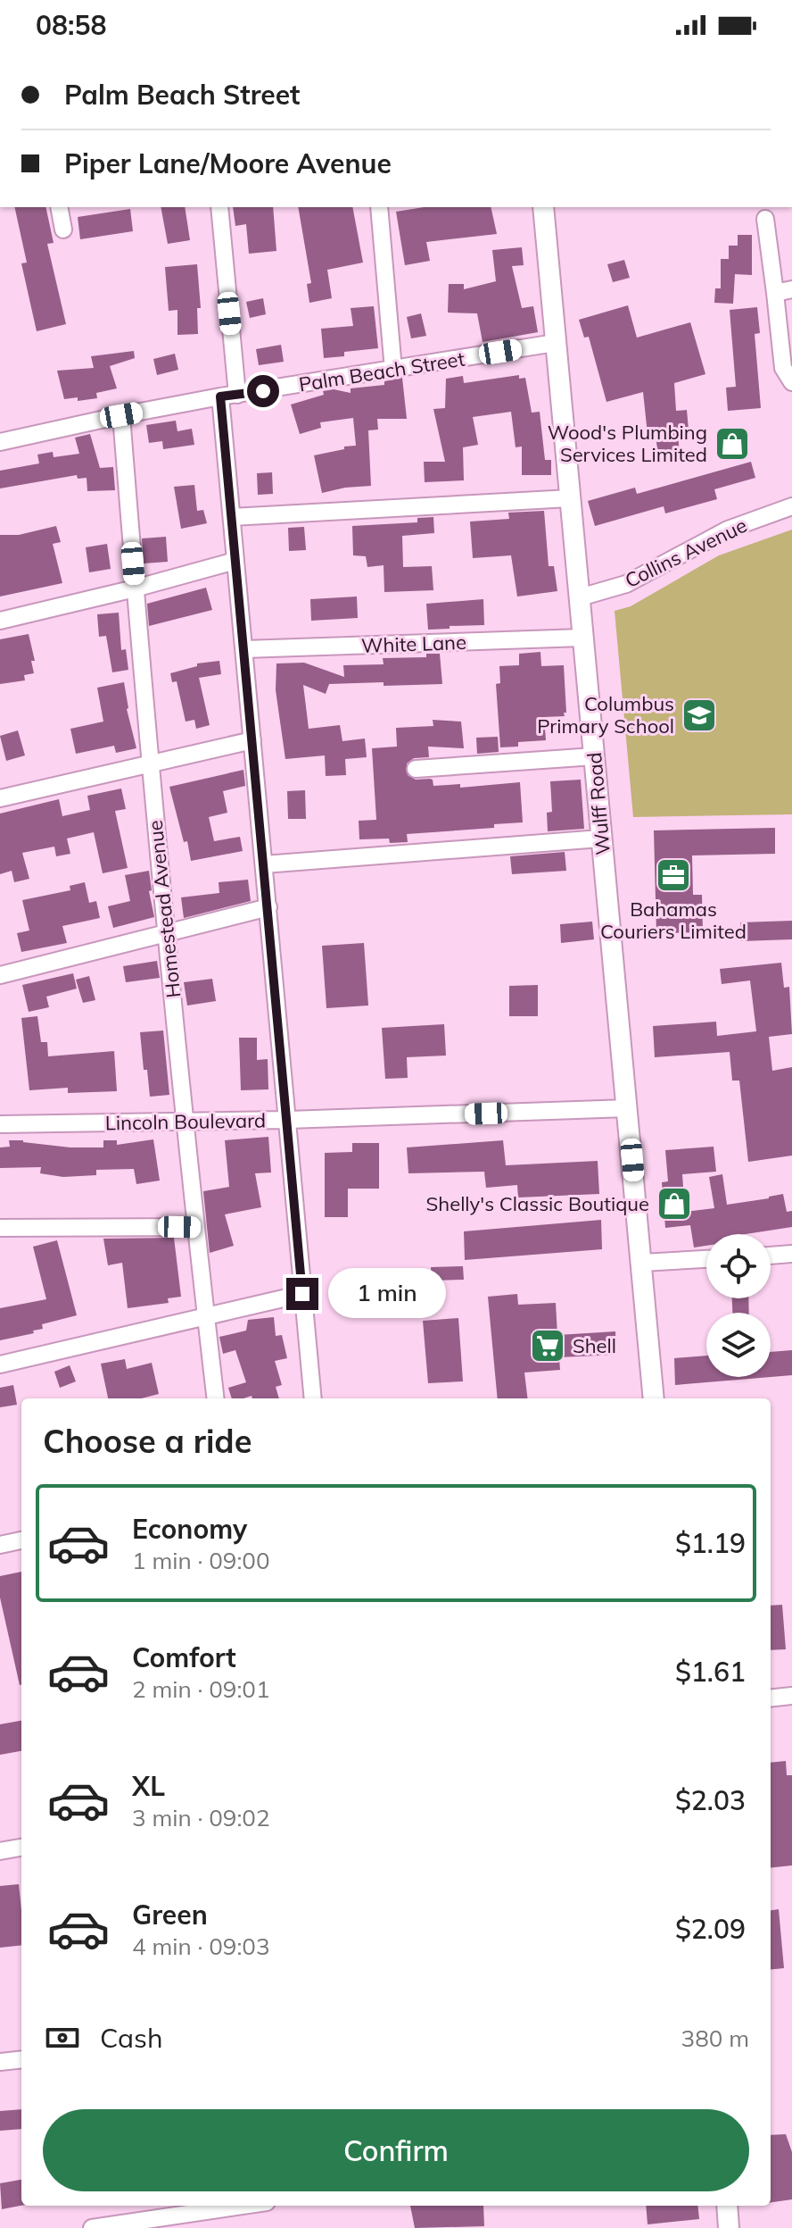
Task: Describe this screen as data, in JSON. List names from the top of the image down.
{
  "streets": {
    "main road": ["Wulff Road"],
    "street": [
      "Palm Beach Street",
      "Collins Avenue",
      "White Lane",
      "Homestead Avenue",
      "Lincoln Boulevard"
    ]
  },
  "crossings": [
    ["Palm Beach Street", "Wulff Road"],
    ["Palm Beach Street", "Homestead Avenue"],
    ["Collins Avenue", "Wulff Road"],
    ["White Lane", "Wulff Road"],
    ["Wulff Road", "Lincoln Boulevard"],
    ["Homestead Avenue", "Lincoln Boulevard"]
  ],
  "places": {
    "shop": ["Wood's Plumbing Services Limited", "Shelly's Classic Boutique"],
    "school or university": ["Columbus Primary School"],
    "office": ["Bahamas Couriers Limited"],
    "supermarket": ["Shell"]
  },
  "page": {
    "status": "08:58",
    "banner": ["Palm Beach Street", "Piper Lane/Moore Avenue"],
    "bubble": "1 min",
    "heading": "Choose a ride",
    "list": [
      {
        "name": "Economy",
        "note": "1 min · 09:00",
        "value": "$1.19"
      },
      {
        "name": "Comfort",
        "note": "2 min · 09:01",
        "value": "$1.61"
      },
      {
        "name": "XL",
        "note": "3 min · 09:02",
        "value": "$2.03"
      },
      {
        "name": "Green",
        "note": "4 min · 09:03",
        "value": "$2.09"
      }
    ],
    "pay": ["Cash", "380 m"],
    "buttons": "Confirm"
  }
}
